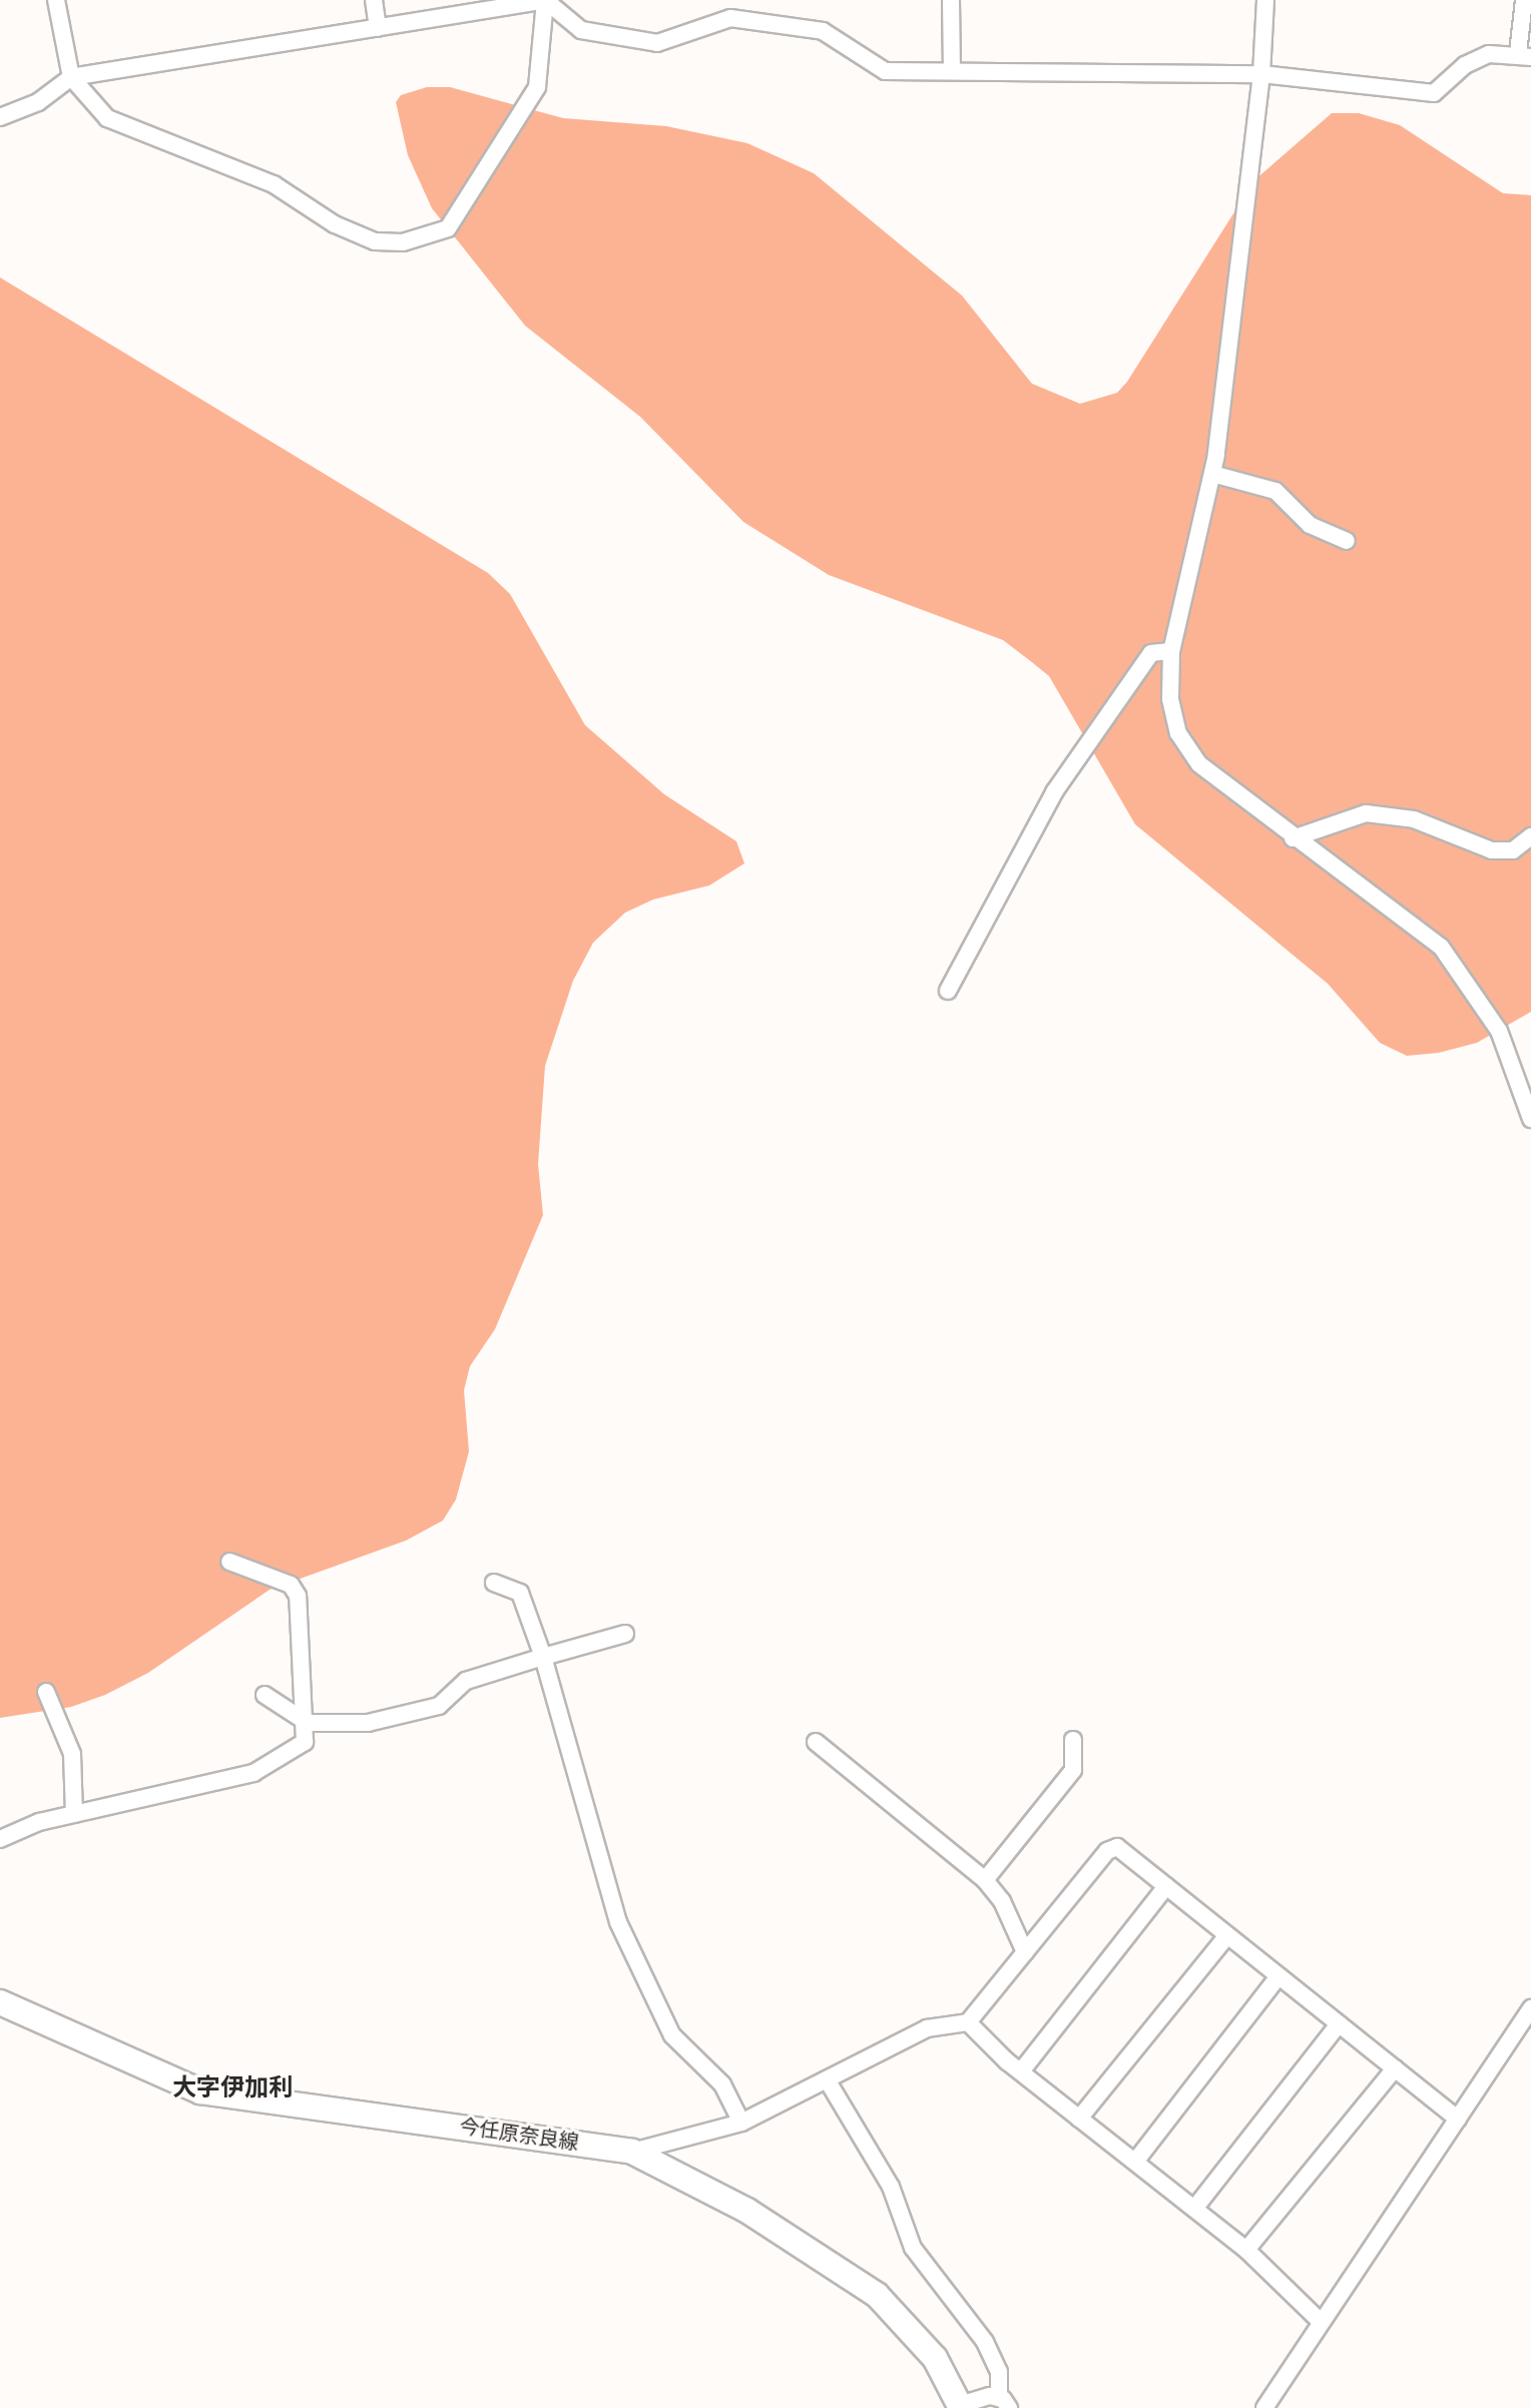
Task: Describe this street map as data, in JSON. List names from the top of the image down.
{
  "streets": {
    "main road": ["今任原奈良線"]
  },
  "districts": ["大字伊加利"]
}
